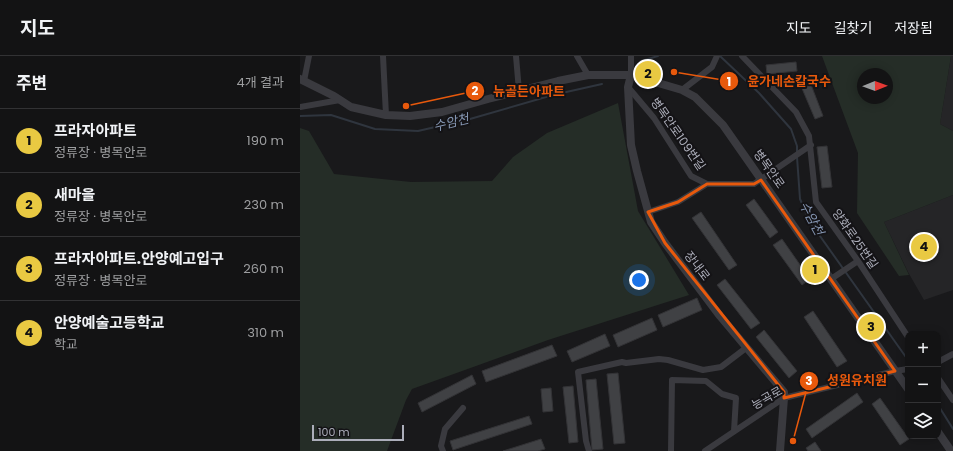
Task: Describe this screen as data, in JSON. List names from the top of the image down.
{
  "streets": {
    "street": [
      "병목안로109번길",
      "병목안로",
      "양화로25번길",
      "장내로",
      "능곡로"
    ]
  },
  "crossings": [
    ["병목안로109번길", "병목안로"],
    ["병목안로109번길", "장내로"],
    ["병목안로", "장내로"],
    ["병목안로", "능곡로"],
    ["장내로", "능곡로"]
  ],
  "water": ["수암천"],
  "places": ["윤가네손칼국수", "뉴골든아파트", "성원유치원"],
  "scale_bar": "100 m",
  "north": "right",
  "page": {
    "header": "지도",
    "nav": ["지도", "길찾기", "저장됨"],
    "heading": ["주변", "4개 결과"],
    "pins": [
      "2",
      "4",
      "1",
      "3"
    ],
    "list": [
      {
        "mark": "1",
        "name": "프라자아파트",
        "note": "정류장 · 병목안로",
        "value": "190 m"
      },
      {
        "mark": "2",
        "name": "새마을",
        "note": "정류장 · 병목안로",
        "value": "230 m"
      },
      {
        "mark": "3",
        "name": "프라자아파트.안양예고입구",
        "note": "정류장 · 병목안로",
        "value": "260 m"
      },
      {
        "mark": "4",
        "name": "안양예술고등학교",
        "note": "학교",
        "value": "310 m"
      }
    ],
    "map_buttons": ["+", "−"],
    "scale": "100 m"
  }
}
